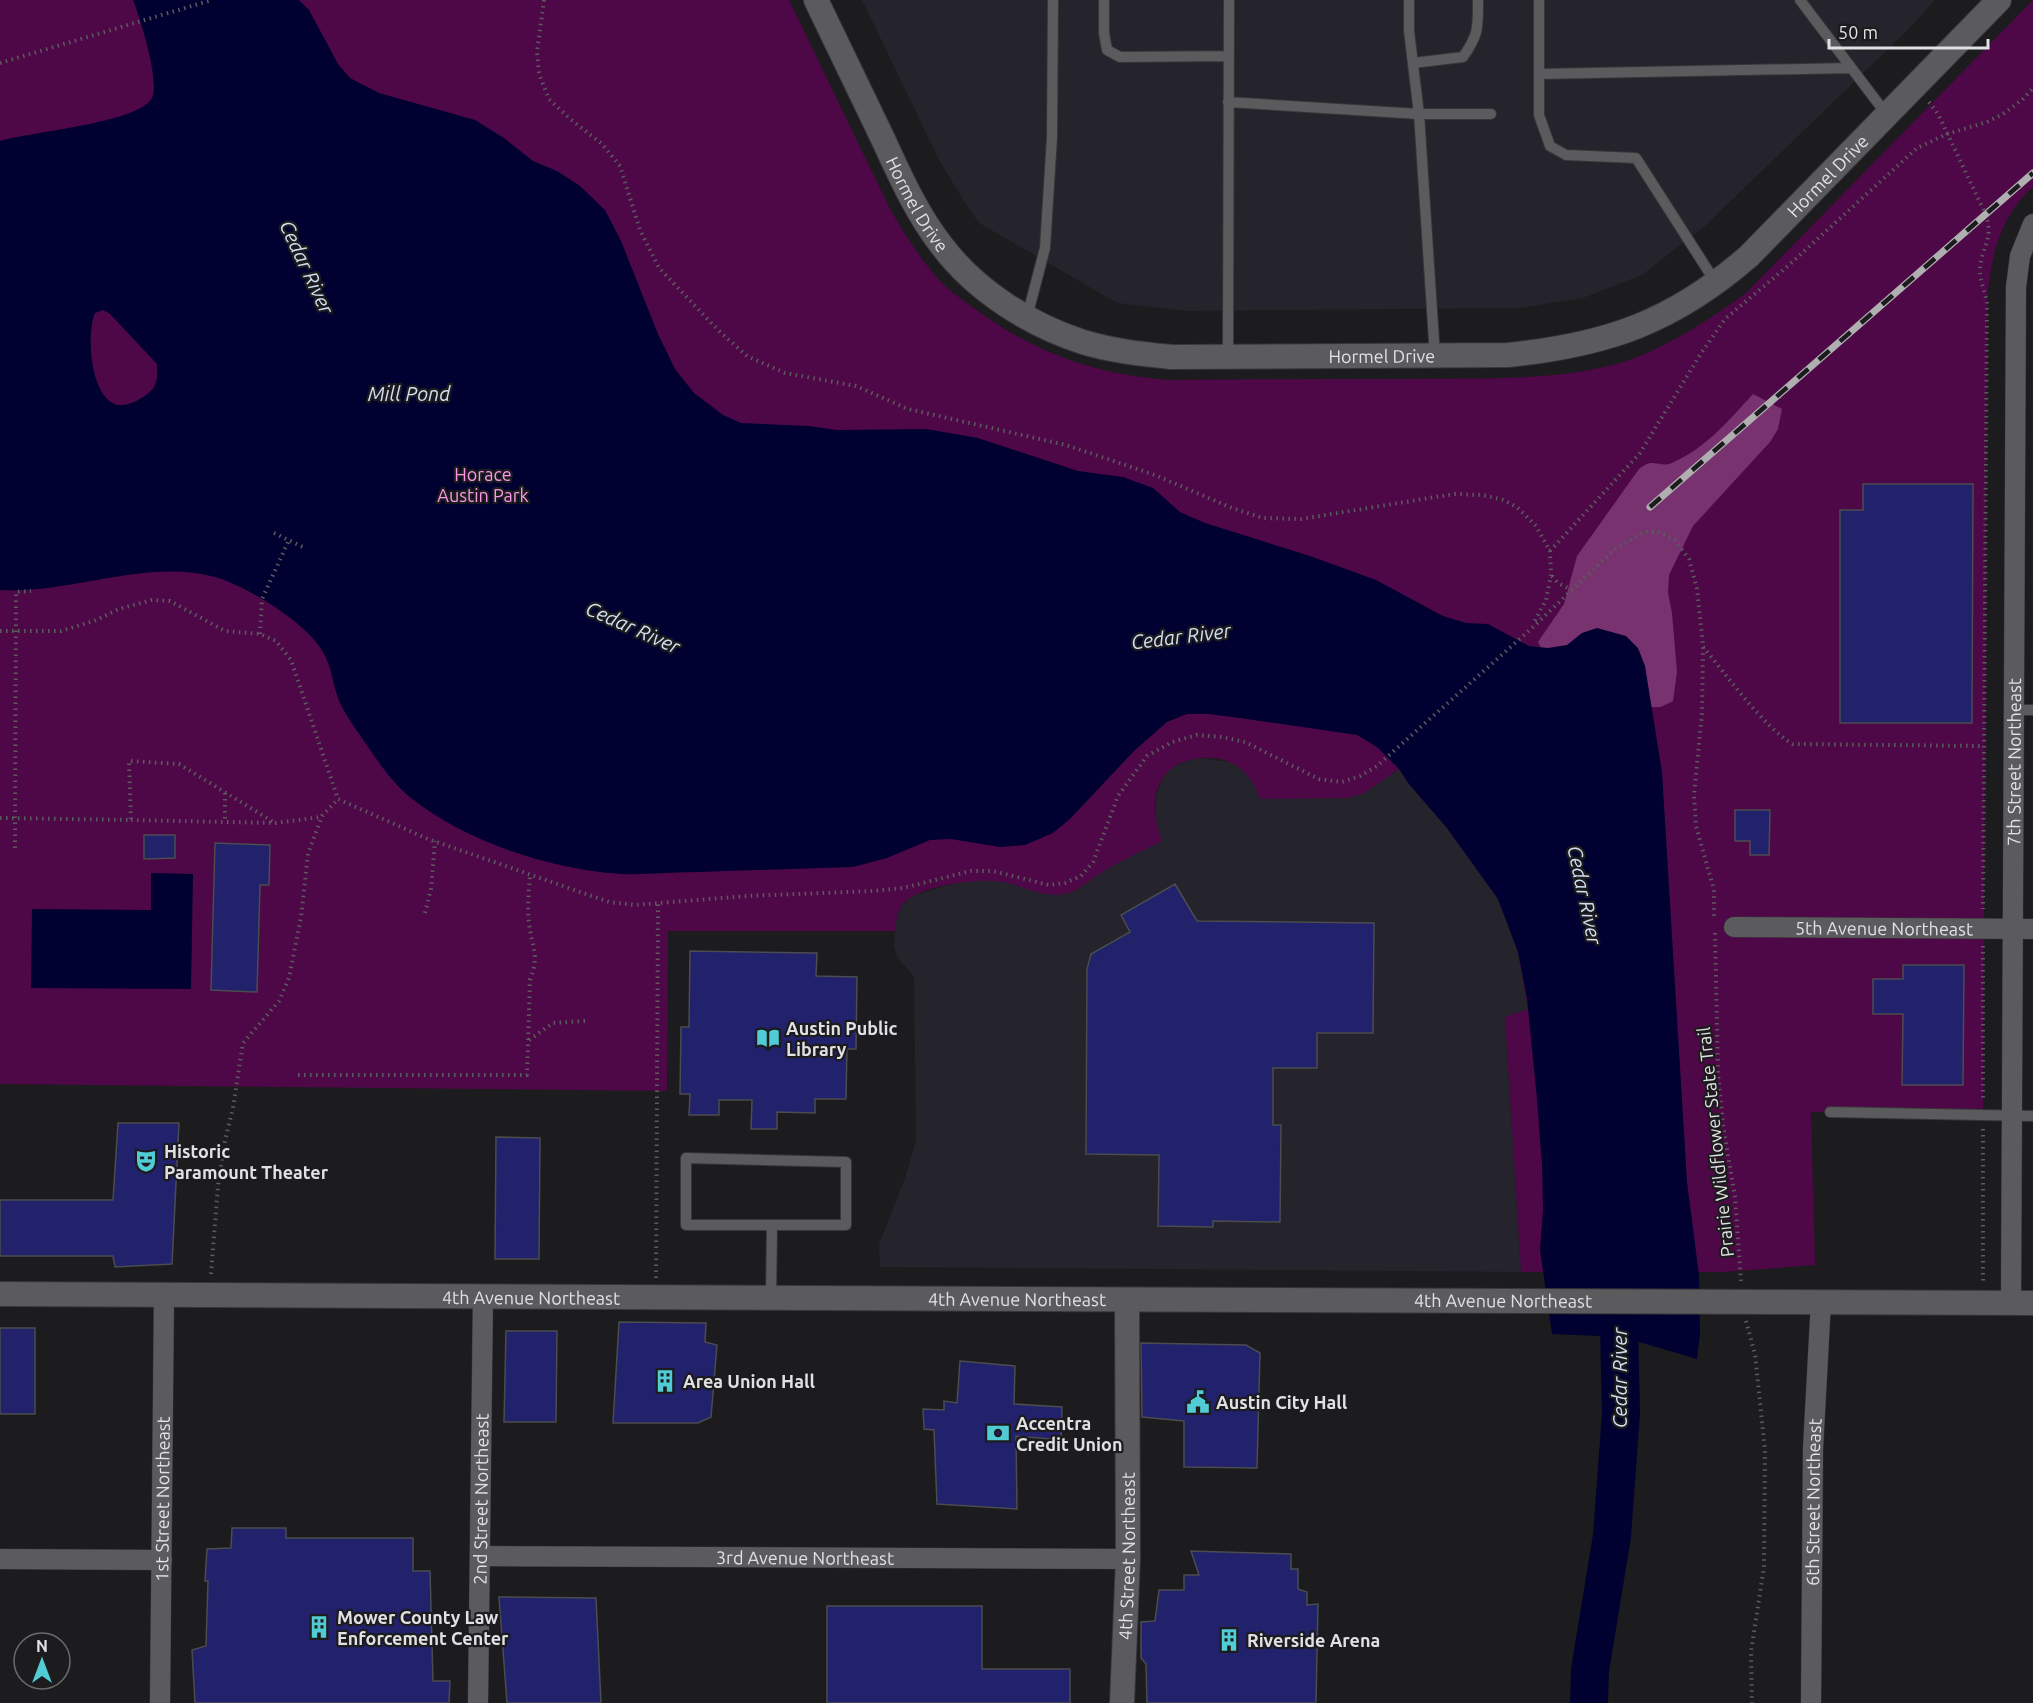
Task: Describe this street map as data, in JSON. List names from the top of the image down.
{
  "streets": {
    "street": [
      "Hormel Drive",
      "7th Street Northeast",
      "5th Avenue Northeast",
      "4th Avenue Northeast",
      "1st Street Northeast",
      "2nd Street Northeast",
      "6th Street Northeast",
      "4th Street Northeast",
      "3rd Avenue Northeast"
    ],
    "path": ["Prairie Wildflower State Trail"]
  },
  "crossings": [
    ["7th Street Northeast", "5th Avenue Northeast"],
    ["7th Street Northeast", "4th Avenue Northeast"],
    ["Prairie Wildflower State Trail", "4th Avenue Northeast"],
    ["4th Avenue Northeast", "1st Street Northeast"],
    ["4th Avenue Northeast", "2nd Street Northeast"],
    ["4th Avenue Northeast", "6th Street Northeast"],
    ["4th Avenue Northeast", "4th Street Northeast"],
    ["2nd Street Northeast", "3rd Avenue Northeast"],
    ["4th Street Northeast", "3rd Avenue Northeast"]
  ],
  "water": ["Cedar River", "Mill Pond"],
  "parks": ["Horace Austin Park"],
  "places": {
    "library": ["Austin Public Library"],
    "theatre": ["Historic Paramount Theater"],
    "building": ["Area Union Hall", "Mower County Law Enforcement Center", "Riverside Arena"],
    "public building": ["Austin City Hall"],
    "bank": ["Accentra Credit Union"]
  },
  "scale_bar": "50 m",
  "north": "top"
}
